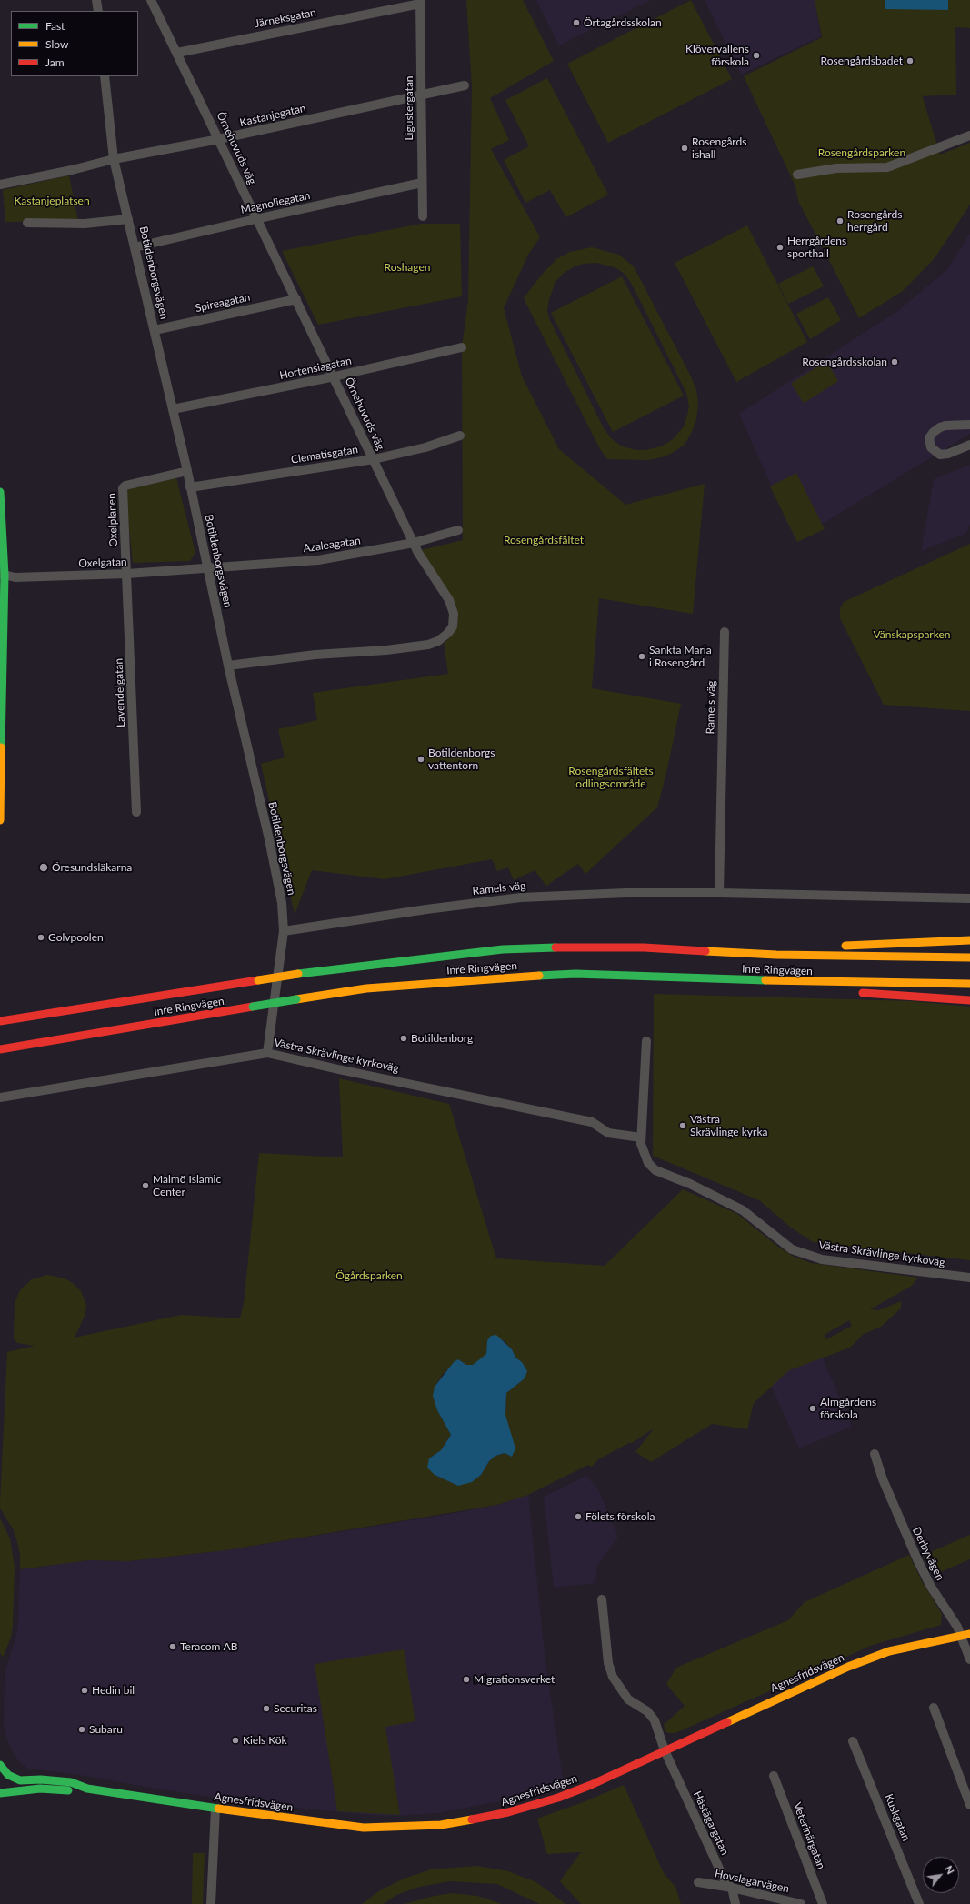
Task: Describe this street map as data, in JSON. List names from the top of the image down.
{
  "streets": {
    "main road": ["Inre Ringvägen", "Agnesfridsvägen"],
    "street": [
      "Järneksgatan",
      "Ligustergatan",
      "Kastanjegatan",
      "Örnehuvuds väg",
      "Magnoliegatan",
      "Botildenborgsvägen",
      "Spireagatan",
      "Hortensiagatan",
      "Clematisgatan",
      "Oxelplanen",
      "Azaleagatan",
      "Oxelgatan",
      "Lavendelgatan",
      "Ramels väg",
      "Västra Skrävlinge kyrkoväg",
      "Derbyvägen",
      "Kuskgatan",
      "Hästägargatan",
      "Veterinärgatan",
      "Hovslagarvägen"
    ]
  },
  "crossings": [
    ["Järneksgatan", "Ligustergatan"],
    ["Järneksgatan", "Örnehuvuds väg"],
    ["Ligustergatan", "Kastanjegatan"],
    ["Ligustergatan", "Magnoliegatan"],
    ["Kastanjegatan", "Örnehuvuds väg"],
    ["Kastanjegatan", "Botildenborgsvägen"],
    ["Örnehuvuds väg", "Magnoliegatan"],
    ["Örnehuvuds väg", "Botildenborgsvägen"],
    ["Örnehuvuds väg", "Spireagatan"],
    ["Örnehuvuds väg", "Hortensiagatan"],
    ["Örnehuvuds väg", "Clematisgatan"],
    ["Örnehuvuds väg", "Azaleagatan"],
    ["Magnoliegatan", "Botildenborgsvägen"],
    ["Botildenborgsvägen", "Spireagatan"],
    ["Botildenborgsvägen", "Hortensiagatan"],
    ["Botildenborgsvägen", "Clematisgatan"],
    ["Botildenborgsvägen", "Oxelplanen"],
    ["Botildenborgsvägen", "Azaleagatan"],
    ["Botildenborgsvägen", "Oxelgatan"],
    ["Botildenborgsvägen", "Ramels väg"],
    ["Botildenborgsvägen", "Västra Skrävlinge kyrkoväg"],
    ["Oxelplanen", "Oxelgatan"],
    ["Oxelplanen", "Lavendelgatan"],
    ["Azaleagatan", "Oxelgatan"],
    ["Oxelgatan", "Lavendelgatan"],
    ["Derbyvägen", "Agnesfridsvägen"],
    ["Agnesfridsvägen", "Hästägargatan"],
    ["Hästägargatan", "Hovslagarvägen"]
  ],
  "parks": [
    "Rosengårdsparken",
    "Kastanjeplatsen",
    "Roshagen",
    "Rosengårdsfältet",
    "Vänskapsparken",
    "Rosengårdsfältets odlingsområde",
    "Ögårdsparken"
  ],
  "places": [
    "Örtagårdsskolan",
    "Klövervallens förskola",
    "Rosengårdsbadet",
    "Rosengårds ishall",
    "Rosengårds herrgård",
    "Herrgårdens sporthall",
    "Rosengårdsskolan",
    "Sankta Maria i Rosengård",
    "Botildenborgs vattentorn",
    "Öresundsläkarna",
    "Golvpoolen",
    "Botildenborg",
    "Västra Skrävlinge kyrka",
    "Malmö Islamic Center",
    "Almgårdens förskola",
    "Fölets förskola",
    "Teracom AB",
    "Migrationsverket",
    "Hedin bil",
    "Securitas",
    "Subaru",
    "Kiels Kök"
  ],
  "legend": ["Fast", "Slow", "Jam"],
  "north": "top right"
}
